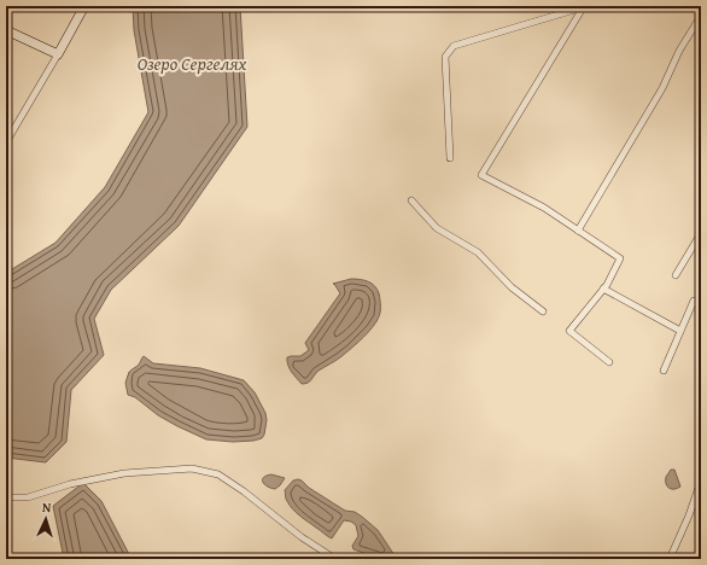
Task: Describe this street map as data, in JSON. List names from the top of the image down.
{
  "water": ["Озеро Сергелях"],
  "north": "top"
}
